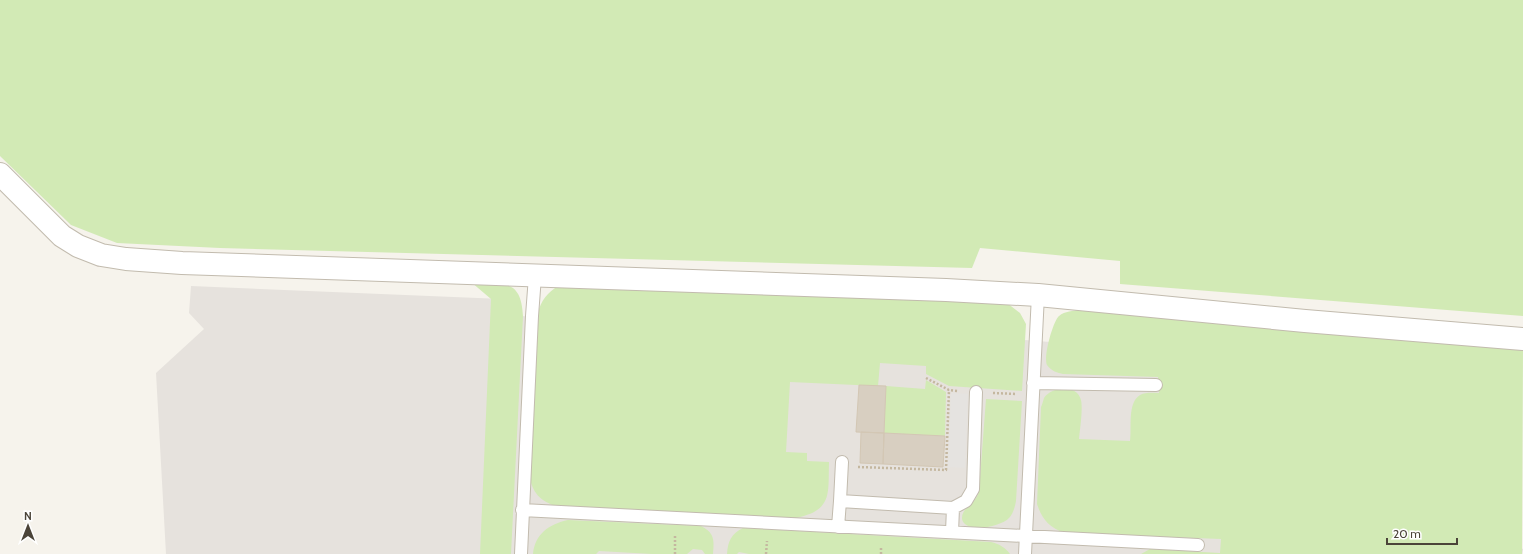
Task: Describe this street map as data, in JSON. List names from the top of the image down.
{
  "scale_bar": "20 m",
  "north": "top"
}
